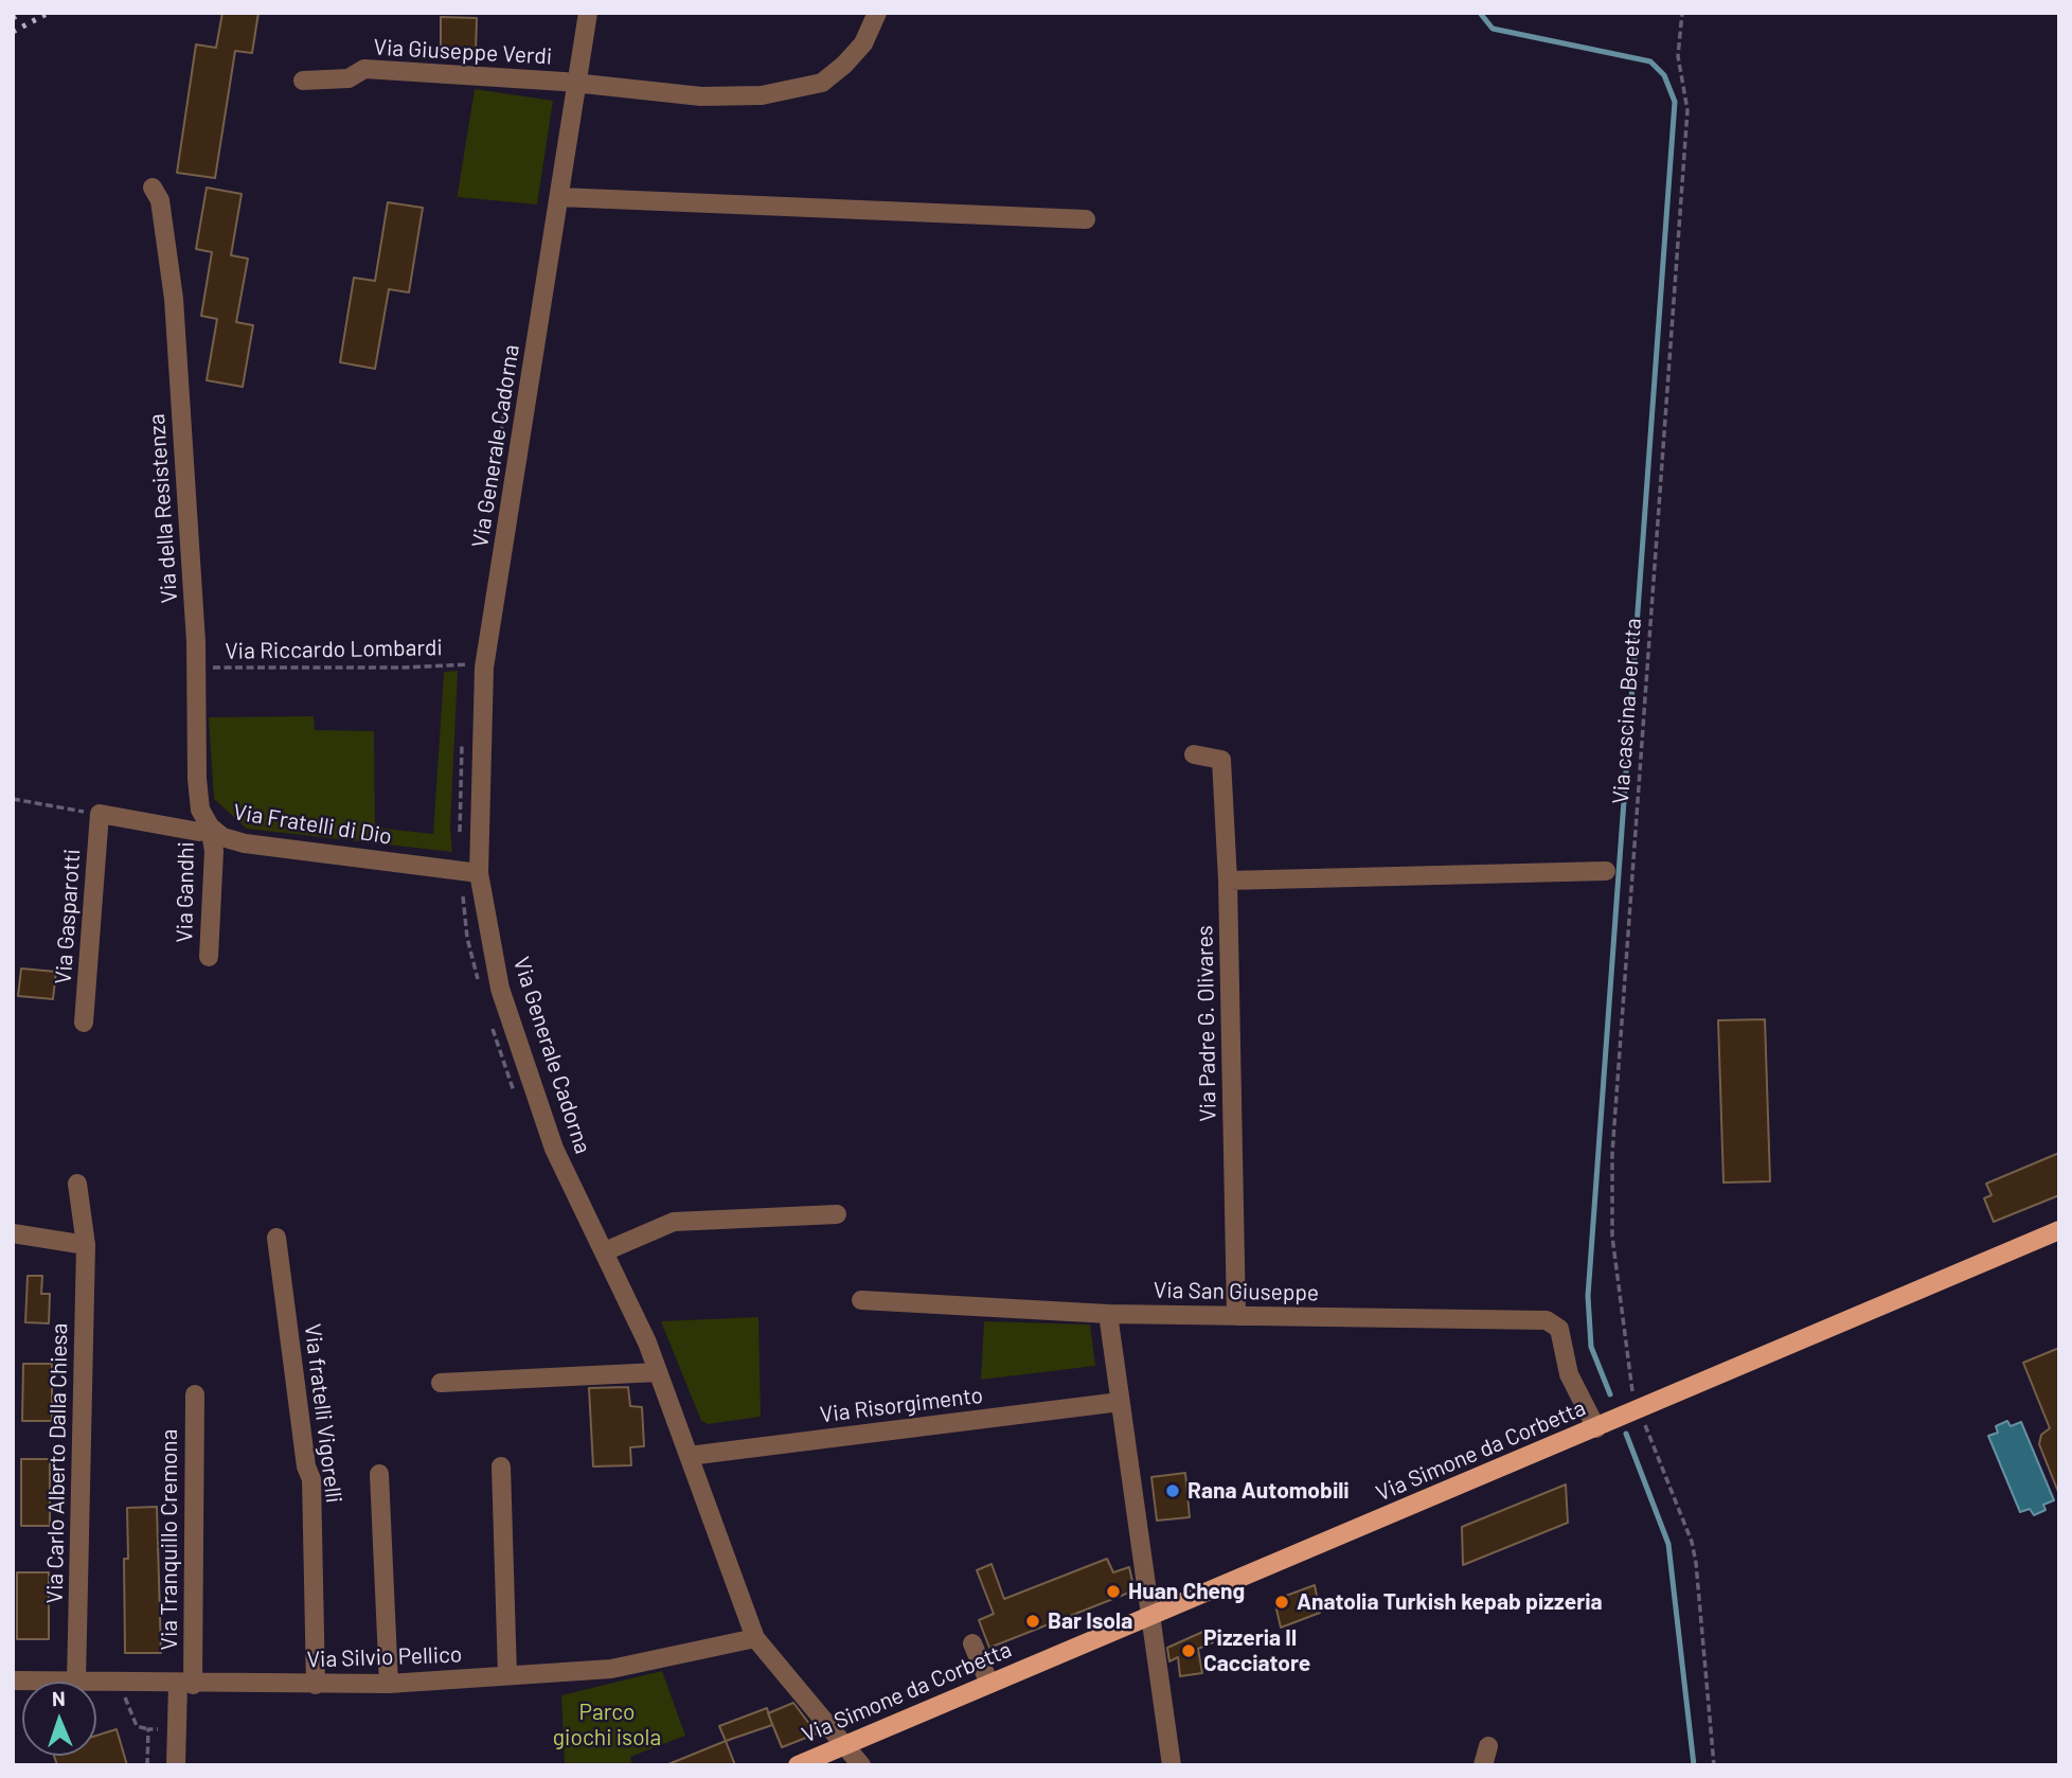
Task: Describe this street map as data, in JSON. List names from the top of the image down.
{
  "streets": {
    "main road": ["Via Simone da Corbetta"],
    "street": [
      "Via Giuseppe Verdi",
      "Via Generale Cadorna",
      "Via della Resistenza",
      "Via Fratelli di Dio",
      "Via Gandhi",
      "Via Gasparotti",
      "Via Padre G. Olivares",
      "Via San Giuseppe",
      "Via Risorgimento",
      "Via fratelli Vigorelli",
      "Via Carlo Alberto Dalla Chiesa",
      "Via Tranquillo Cremona",
      "Via Silvio Pellico"
    ],
    "path": ["Via Riccardo Lombardi", "Via cascina Beretta"]
  },
  "crossings": [
    ["Via Giuseppe Verdi", "Via Generale Cadorna"],
    ["Via Generale Cadorna", "Via Fratelli di Dio"],
    ["Via Generale Cadorna", "Via Risorgimento"],
    ["Via Generale Cadorna", "Via Simone da Corbetta"],
    ["Via Generale Cadorna", "Via Silvio Pellico"],
    ["Via della Resistenza", "Via Riccardo Lombardi"],
    ["Via della Resistenza", "Via Fratelli di Dio"],
    ["Via della Resistenza", "Via Gandhi"],
    ["Via cascina Beretta", "Via Simone da Corbetta"],
    ["Via Fratelli di Dio", "Via Gandhi"],
    ["Via Fratelli di Dio", "Via Gasparotti"],
    ["Via Padre G. Olivares", "Via San Giuseppe"],
    ["Via San Giuseppe", "Via Simone da Corbetta"],
    ["Via fratelli Vigorelli", "Via Silvio Pellico"],
    ["Via Carlo Alberto Dalla Chiesa", "Via Silvio Pellico"],
    ["Via Tranquillo Cremona", "Via Silvio Pellico"]
  ],
  "parks": ["Parco giochi isola"],
  "places": [
    "Rana Automobili",
    "Huan Cheng",
    "Anatolia Turkish kepab pizzeria",
    "Bar Isola",
    "Pizzeria Il Cacciatore"
  ],
  "north": "top"
}
